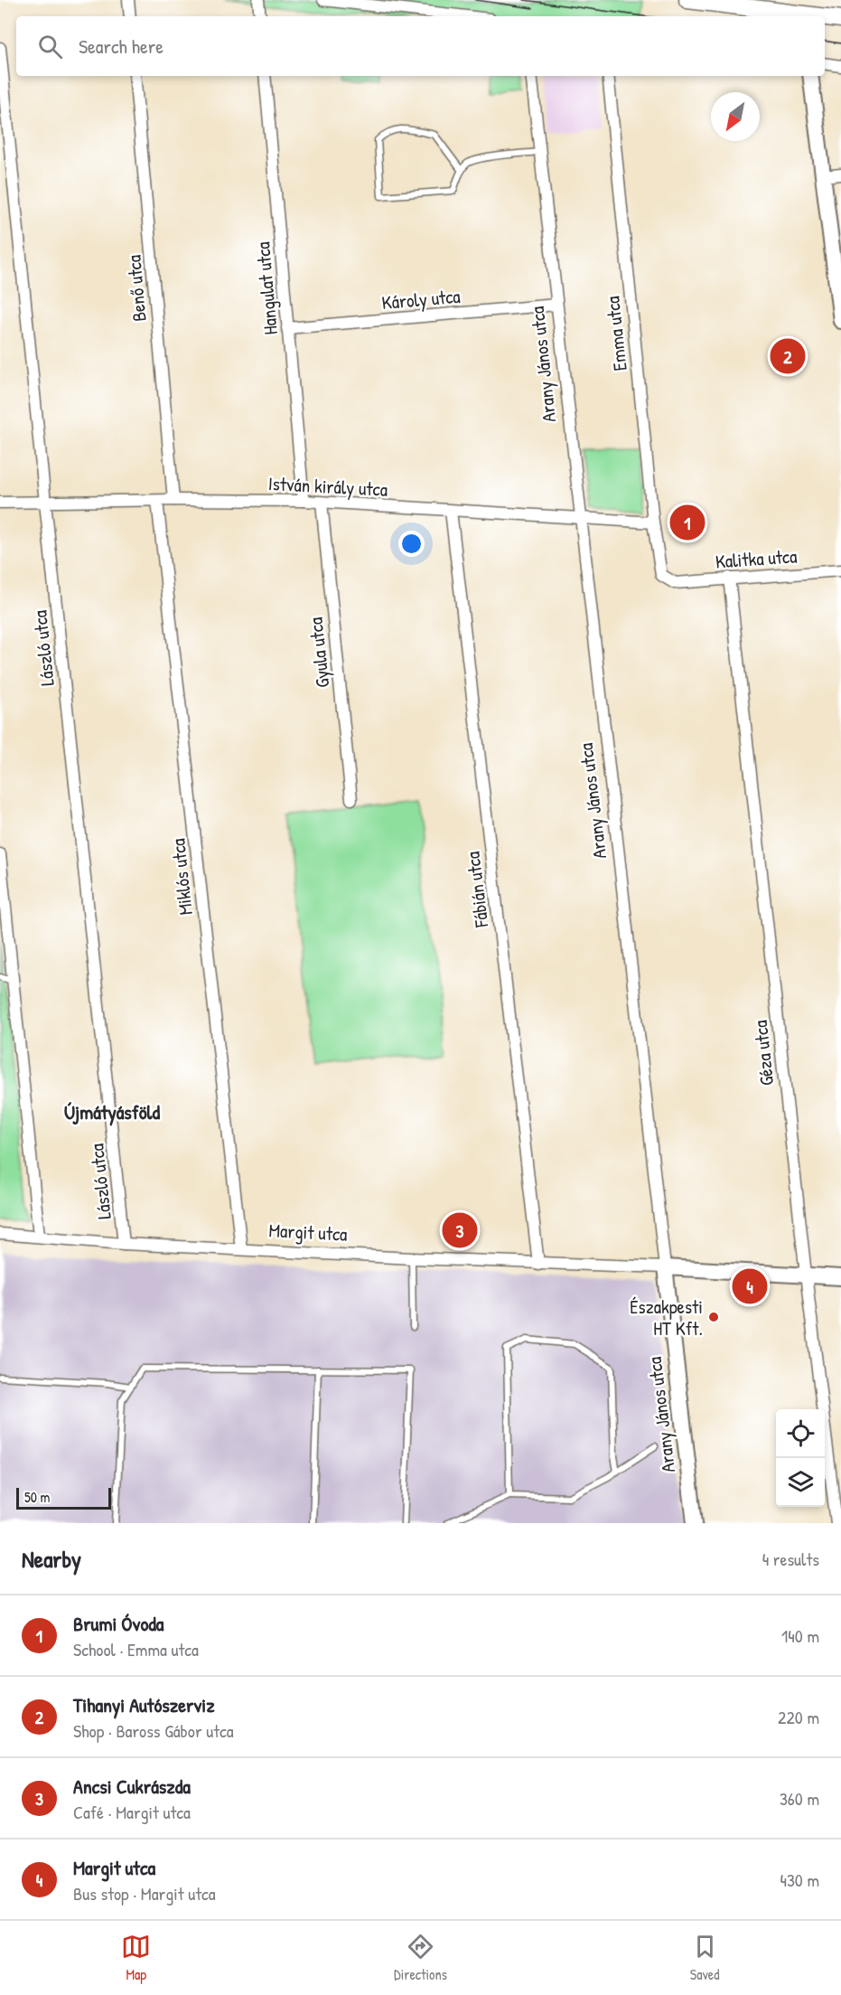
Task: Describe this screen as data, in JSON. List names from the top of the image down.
{
  "streets": {
    "street": [
      "Benő utca",
      "Hangulat utca",
      "Károly utca",
      "Emma utca",
      "Arany János utca",
      "István király utca",
      "Kalitka utca",
      "László utca",
      "Gyula utca",
      "Miklós utca",
      "Fábián utca",
      "Géza utca",
      "Margit utca"
    ]
  },
  "crossings": [
    ["Benő utca", "István király utca"],
    ["Hangulat utca", "Károly utca"],
    ["Hangulat utca", "István király utca"],
    ["Károly utca", "Arany János utca"],
    ["Emma utca", "István király utca"],
    ["Emma utca", "Kalitka utca"],
    ["Arany János utca", "István király utca"],
    ["Arany János utca", "Margit utca"],
    ["István király utca", "László utca"],
    ["István király utca", "Gyula utca"],
    ["István király utca", "Miklós utca"],
    ["István király utca", "Fábián utca"],
    ["Kalitka utca", "Géza utca"],
    ["László utca", "Margit utca"],
    ["Miklós utca", "Margit utca"],
    ["Fábián utca", "Margit utca"],
    ["Géza utca", "Margit utca"]
  ],
  "districts": ["Újmátyásföld"],
  "places": ["Északpesti HT Kft."],
  "scale_bar": "50 m",
  "north": "bottom left",
  "page": {
    "search": "Search here",
    "pins": [
      "2",
      "1",
      "3",
      "4"
    ],
    "scale": "50 m",
    "heading": ["Nearby", "4 results"],
    "list": [
      {
        "mark": "1",
        "name": "Brumi Óvoda",
        "note": "School · Emma utca",
        "value": "140 m"
      },
      {
        "mark": "2",
        "name": "Tihanyi Autószerviz",
        "note": "Shop · Baross Gábor utca",
        "value": "220 m"
      },
      {
        "mark": "3",
        "name": "Ancsi Cukrászda",
        "note": "Café · Margit utca",
        "value": "360 m"
      },
      {
        "mark": "4",
        "name": "Margit utca",
        "note": "Bus stop · Margit utca",
        "value": "430 m"
      }
    ],
    "nav": ["Map", "Directions", "Saved"]
  }
}
